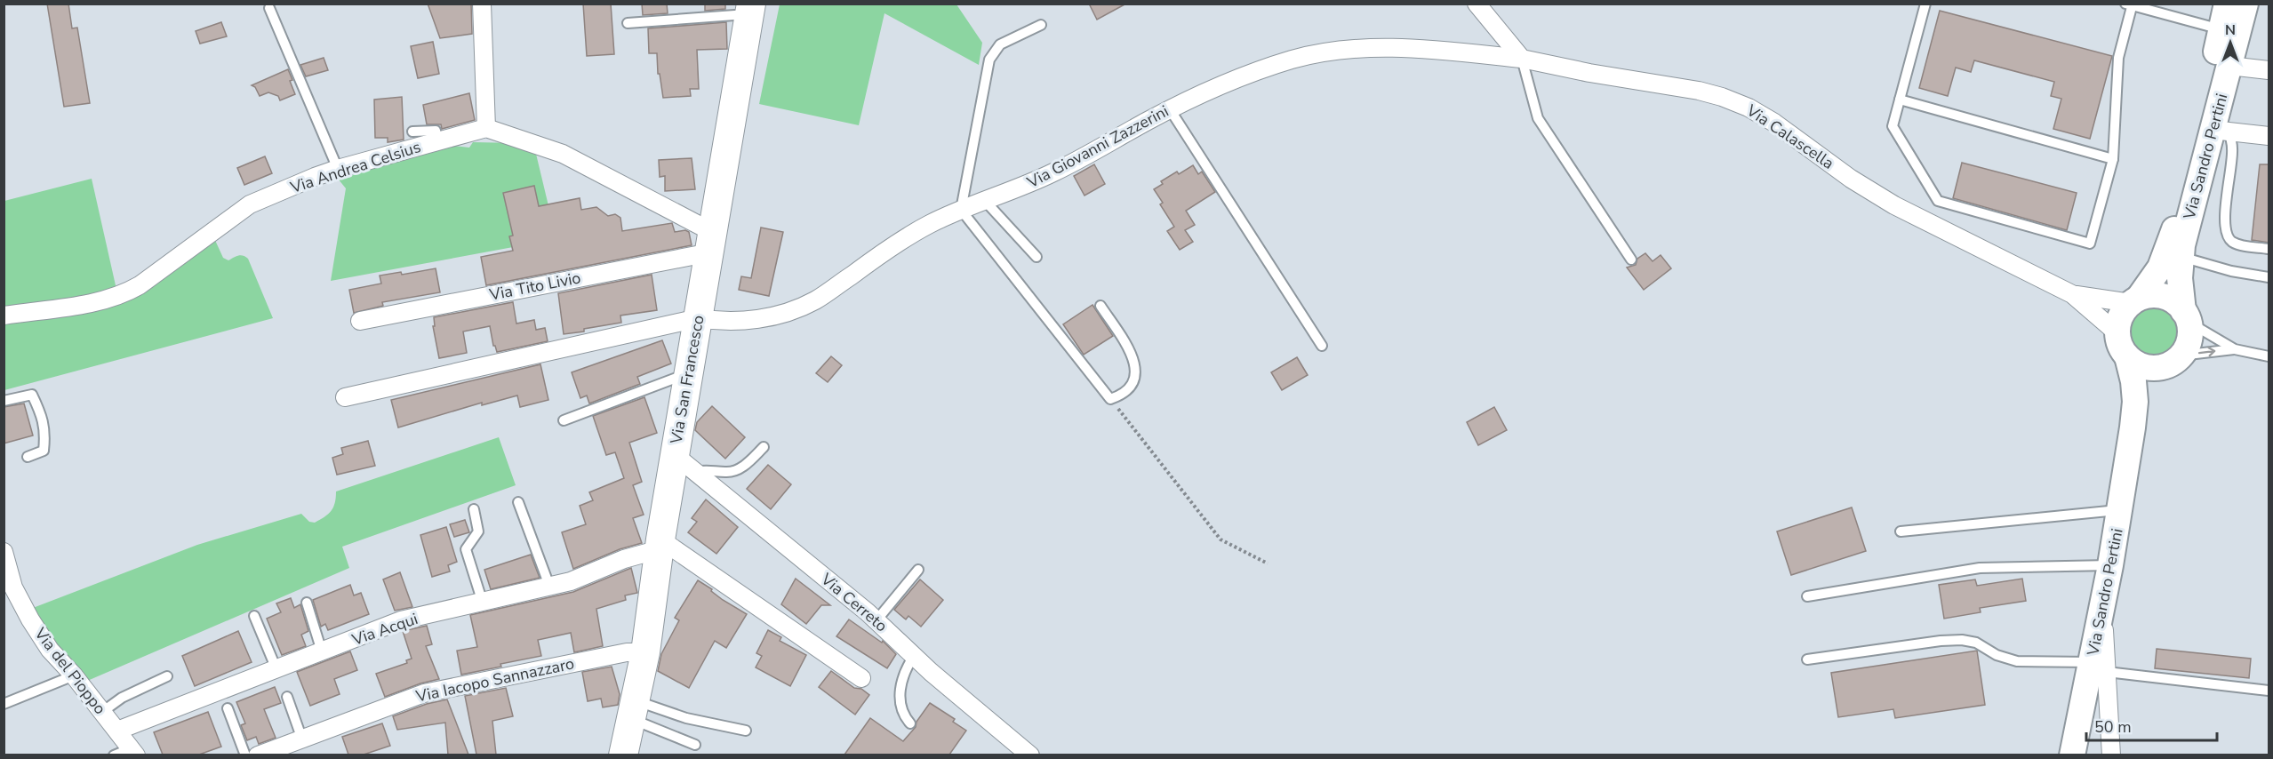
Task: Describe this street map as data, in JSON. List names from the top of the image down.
{
  "streets": {
    "main road": ["Via Sandro Pertini", "Via San Francesco"],
    "street": [
      "Via Calascella",
      "Via Giovanni Zazzerini",
      "Via Andrea Celsius",
      "Via Tito Livio",
      "Via Cerreto",
      "Via Acqui",
      "Via del Pioppo",
      "Via Iacopo Sannazzaro"
    ]
  },
  "crossings": [
    ["Via Calascella", "Via Giovanni Zazzerini"],
    ["Via Calascella", "Via Sandro Pertini"],
    ["Via Giovanni Zazzerini", "Via San Francesco"],
    ["Via Tito Livio", "Via San Francesco"],
    ["Via San Francesco", "Via Cerreto"],
    ["Via San Francesco", "Via Acqui"],
    ["Via San Francesco", "Via Iacopo Sannazzaro"],
    ["Via Acqui", "Via del Pioppo"]
  ],
  "scale_bar": "50 m",
  "north": "top"
}
